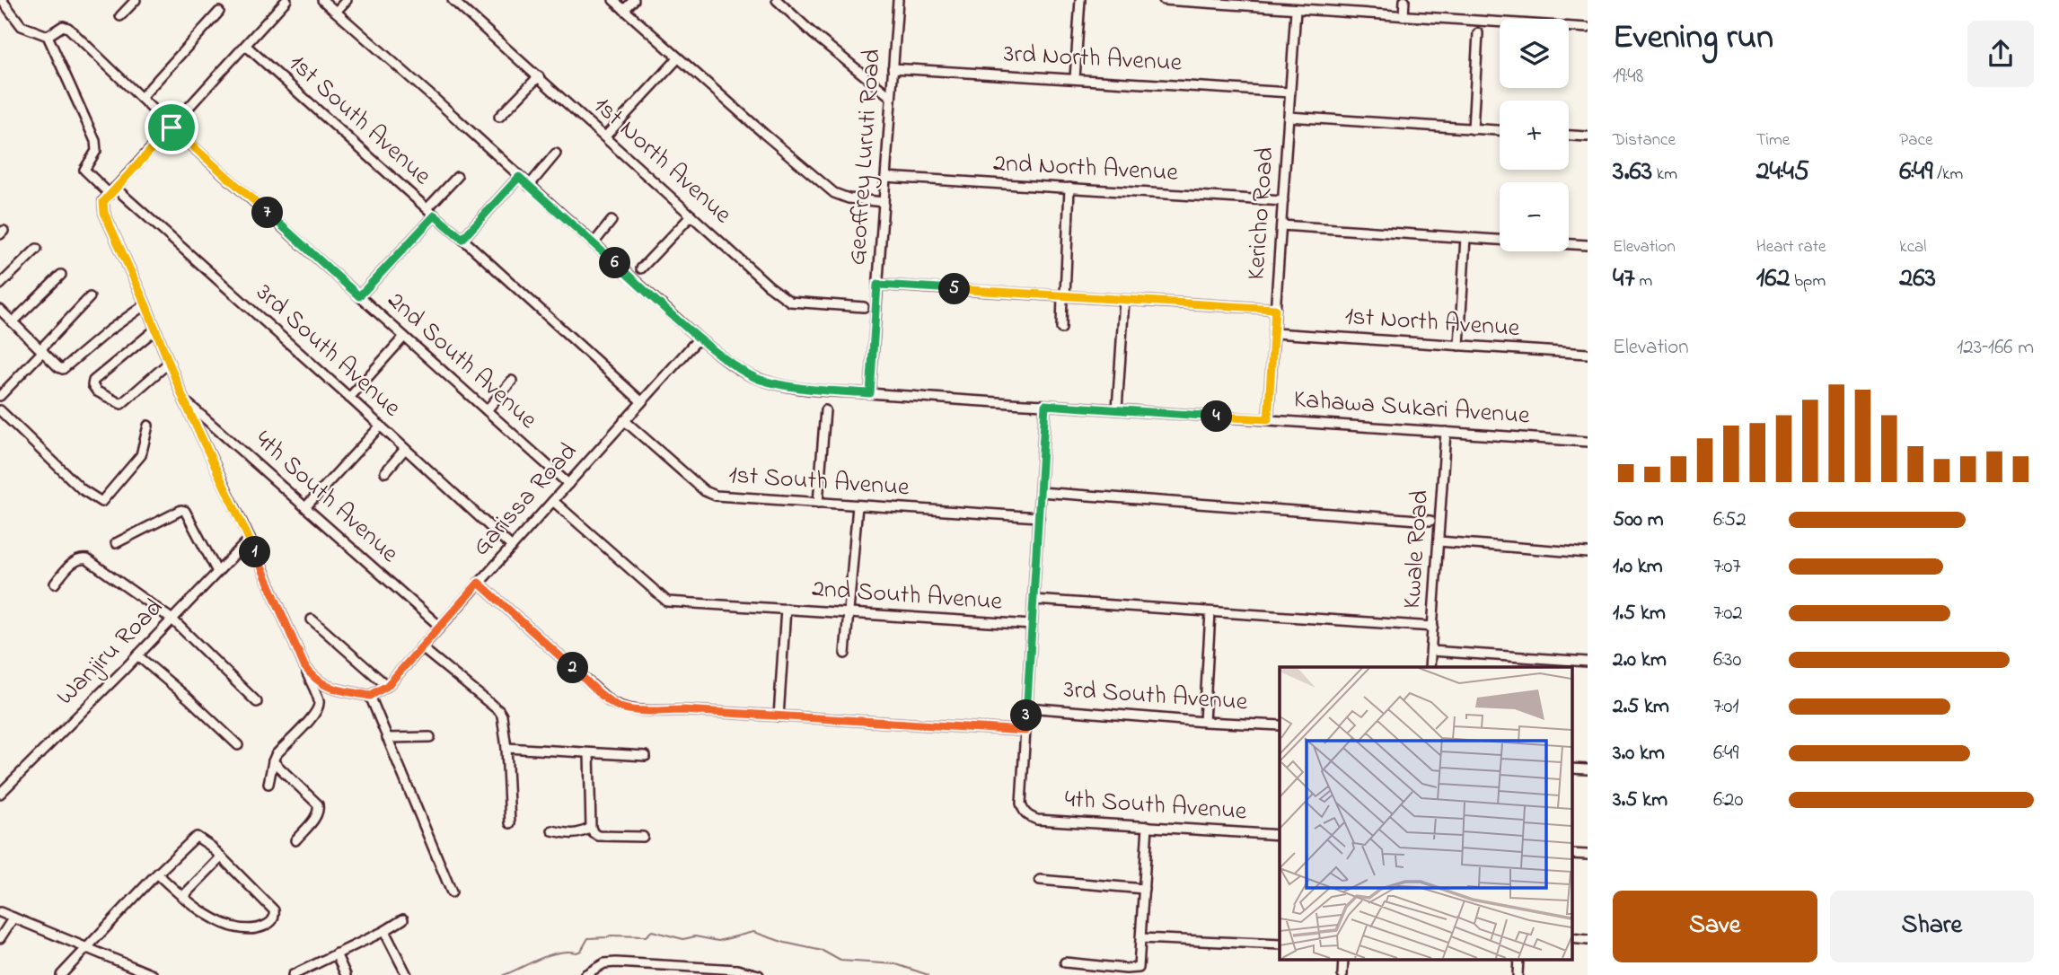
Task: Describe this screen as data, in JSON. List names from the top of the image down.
{
  "streets": {
    "street": [
      "3rd North Avenue",
      "1st South Avenue",
      "Geoffrey Luruti Road",
      "1st North Avenue",
      "2nd North Avenue",
      "Kericho Road",
      "3rd South Avenue",
      "2nd South Avenue",
      "Kahawa Sukari Avenue",
      "4th South Avenue",
      "Garissa Road",
      "Kwale Road",
      "Wanjiru Road"
    ]
  },
  "crossings": [
    ["3rd North Avenue", "Geoffrey Luruti Road"],
    ["3rd North Avenue", "Kericho Road"],
    ["1st South Avenue", "Garissa Road"],
    ["Geoffrey Luruti Road", "1st North Avenue"],
    ["Geoffrey Luruti Road", "2nd North Avenue"],
    ["Geoffrey Luruti Road", "Kahawa Sukari Avenue"],
    ["1st North Avenue", "Kericho Road"],
    ["2nd North Avenue", "Kericho Road"],
    ["Kericho Road", "Kahawa Sukari Avenue"],
    ["3rd South Avenue", "2nd South Avenue"],
    ["3rd South Avenue", "Garissa Road"],
    ["2nd South Avenue", "Garissa Road"],
    ["2nd South Avenue", "Kwale Road"],
    ["Kahawa Sukari Avenue", "Garissa Road"],
    ["Kahawa Sukari Avenue", "Kwale Road"],
    ["4th South Avenue", "Garissa Road"]
  ],
  "page": {
    "heading": ["Evening run", "19:48"],
    "map_buttons": ["+", "−"],
    "stats": [
      ["Distance", "3.63 km"],
      ["Time", "24:45"],
      ["Pace", "6:49 /km"],
      ["Elevation", "47 m"],
      ["Heart rate", "162 bpm"],
      ["kcal", "263"]
    ],
    "pins": [
      "7",
      "6",
      "5",
      "4",
      "1",
      "2",
      "3"
    ],
    "chart": ["Elevation", "123–166 m"],
    "list": [
      {
        "name": "500 m",
        "note": "6:52"
      },
      {
        "name": "1.0 km",
        "note": "7:07"
      },
      {
        "name": "1.5 km",
        "note": "7:02"
      },
      {
        "name": "2.0 km",
        "note": "6:30"
      },
      {
        "name": "2.5 km",
        "note": "7:01"
      },
      {
        "name": "3.0 km",
        "note": "6:49"
      },
      {
        "name": "3.5 km",
        "note": "6:20"
      }
    ],
    "buttons": ["Save", "Share"]
  }
}
